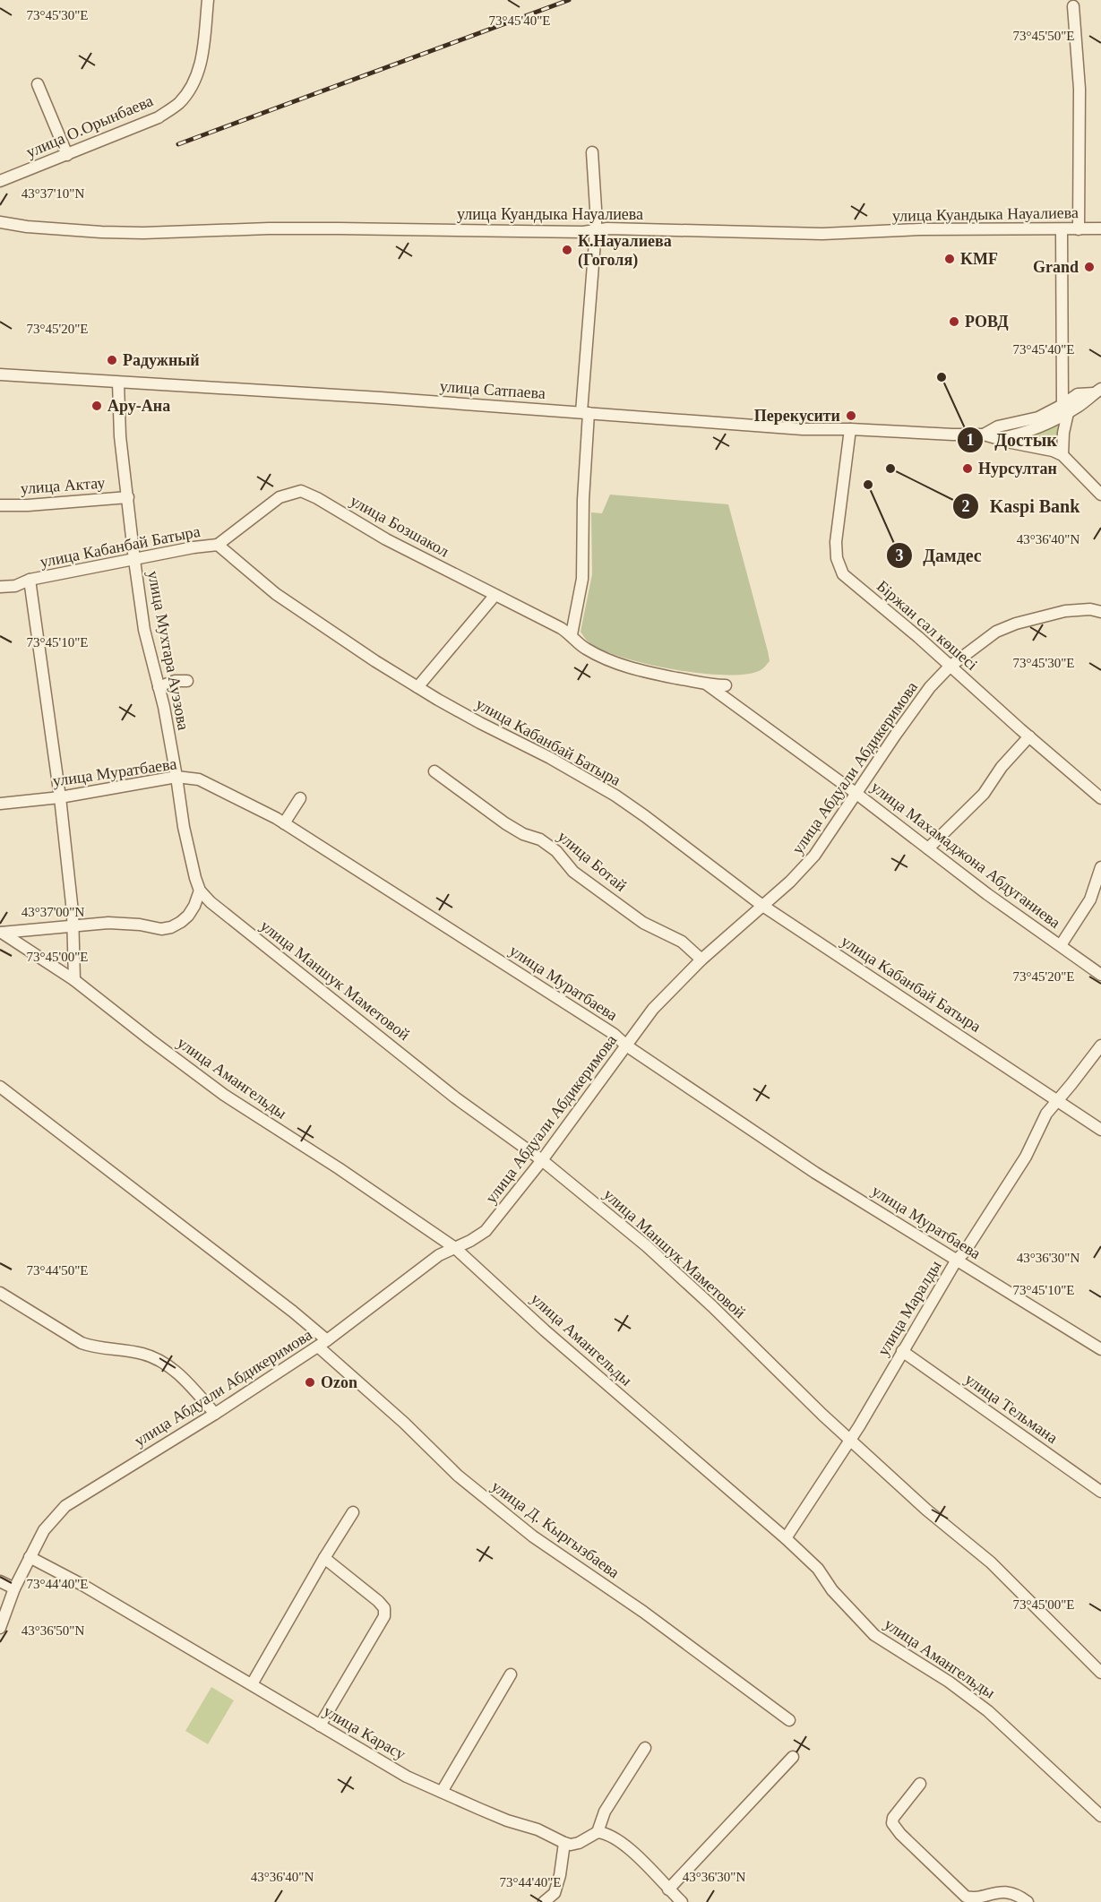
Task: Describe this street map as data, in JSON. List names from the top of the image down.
{
  "streets": {
    "street": [
      "улица О.Орынбаева",
      "улица Куандыка Науалиева",
      "улица Сатпаева",
      "улица Актау",
      "улица Бозшакол",
      "улица Кабанбай Батыра",
      "Біржан сал көшесі",
      "улица Мухтара Ауэзова",
      "улица Абдуали Абдикеримова",
      "улица Муратбаева",
      "улица Махамаджона Абдуганиева",
      "улица Ботай",
      "улица Маншук Маметовой",
      "улица Амангельды",
      "улица Маралды",
      "улица Тельмана",
      "улица Д. Кыргызбаева",
      "улица Карасу"
    ]
  },
  "crossings": [
    ["улица Сатпаева", "Біржан сал көшесі"],
    ["улица Сатпаева", "улица Мухтара Ауэзова"],
    ["улица Актау", "улица Мухтара Ауэзова"],
    ["улица Бозшакол", "улица Кабанбай Батыра"],
    ["улица Бозшакол", "улица Махамаджона Абдуганиева"],
    ["улица Кабанбай Батыра", "улица Мухтара Ауэзова"],
    ["улица Кабанбай Батыра", "улица Абдуали Абдикеримова"],
    ["улица Кабанбай Батыра", "улица Маралды"],
    ["Біржан сал көшесі", "улица Абдуали Абдикеримова"],
    ["улица Мухтара Ауэзова", "улица Муратбаева"],
    ["улица Мухтара Ауэзова", "улица Маншук Маметовой"],
    ["улица Абдуали Абдикеримова", "улица Муратбаева"],
    ["улица Абдуали Абдикеримова", "улица Махамаджона Абдуганиева"],
    ["улица Абдуали Абдикеримова", "улица Ботай"],
    ["улица Абдуали Абдикеримова", "улица Маншук Маметовой"],
    ["улица Абдуали Абдикеримова", "улица Амангельды"],
    ["улица Абдуали Абдикеримова", "улица Д. Кыргызбаева"],
    ["улица Абдуали Абдикеримова", "улица Карасу"],
    ["улица Муратбаева", "улица Маралды"],
    ["улица Маншук Маметовой", "улица Маралды"],
    ["улица Амангельды", "улица Маралды"],
    ["улица Маралды", "улица Тельмана"]
  ],
  "places": [
    "К.Науалиева (Гоголя)",
    "KMF",
    "Grand",
    "РОВД",
    "Радужный",
    "Достык",
    "Ару-Ана",
    "Перекусити",
    "Kaspi Bank",
    "Нурсултан",
    "Дамдес",
    "Ozon"
  ],
  "coordinates": [
    "73°45'30\"E",
    "73°45'40\"E",
    "73°45'50\"E",
    "43°37'10\"N",
    "73°45'20\"E",
    "43°36'40\"N",
    "73°45'10\"E",
    "43°37'00\"N",
    "73°45'00\"E",
    "43°36'30\"N",
    "73°44'50\"E",
    "73°44'40\"E",
    "43°36'50\"N"
  ]
}
